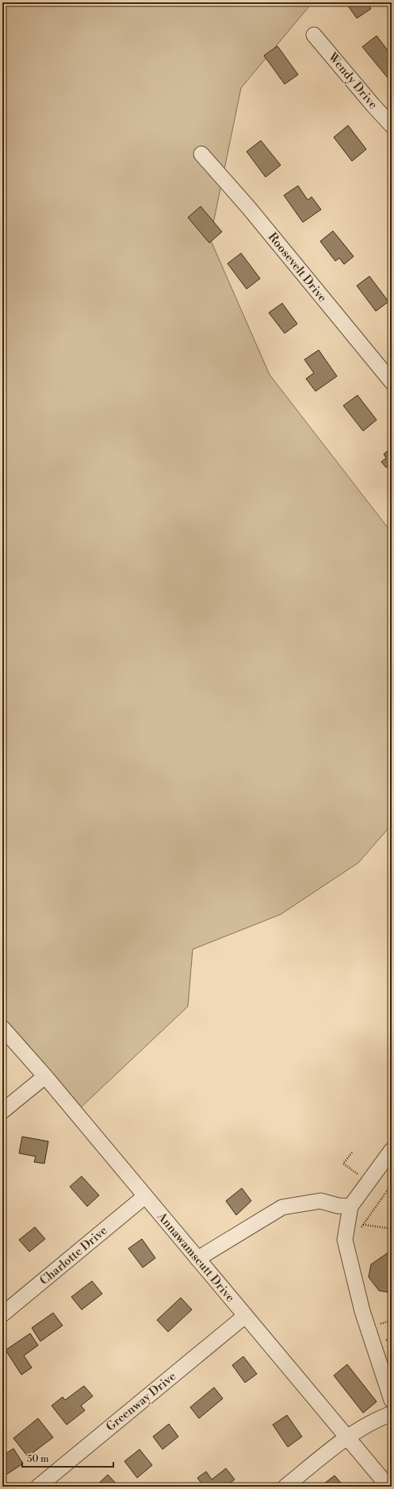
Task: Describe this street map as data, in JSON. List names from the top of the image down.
{
  "streets": {
    "street": [
      "Wendy Drive",
      "Roosevelt Drive",
      "Charlotte Drive",
      "Annawamscutt Drive",
      "Greenway Drive"
    ]
  },
  "crossings": [
    ["Charlotte Drive", "Annawamscutt Drive"],
    ["Annawamscutt Drive", "Greenway Drive"]
  ],
  "scale_bar": "50 m"
}
